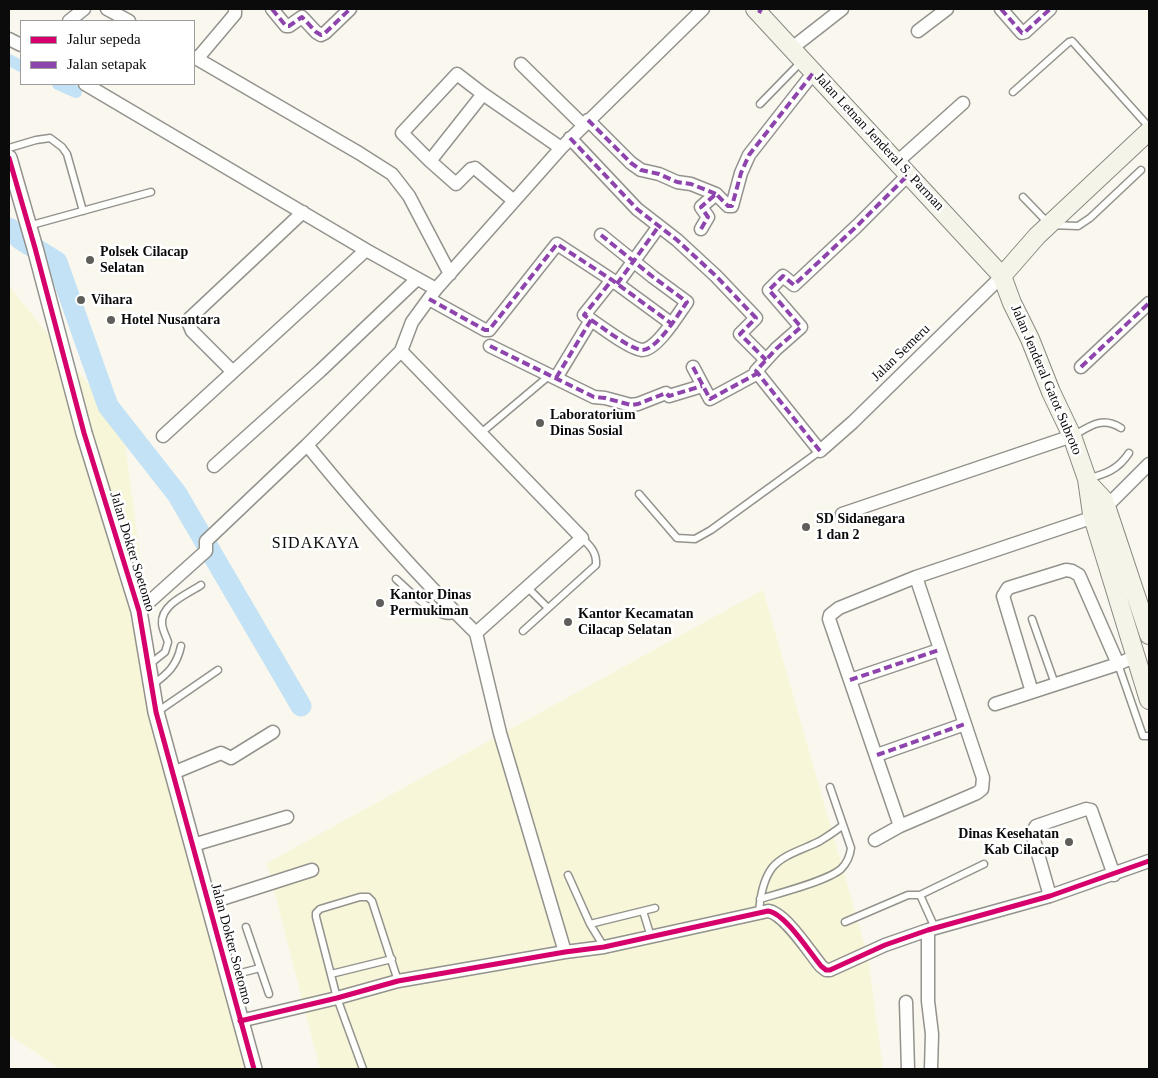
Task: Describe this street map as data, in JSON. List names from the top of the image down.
{
  "streets": {
    "main road": ["Jalan Letnan Jenderal S. Parman", "Jalan Jenderal Gatot Subroto"],
    "street": ["Jalan Semeru", "Jalan Dokter Soetomo"]
  },
  "crossings": [
    ["Jalan Letnan Jenderal S. Parman", "Jalan Semeru"],
    ["Jalan Letnan Jenderal S. Parman", "Jalan Jenderal Gatot Subroto"],
    ["Jalan Semeru", "Jalan Jenderal Gatot Subroto"]
  ],
  "districts": ["SIDAKAYA"],
  "places": [
    "Polsek Cilacap Selatan",
    "Vihara",
    "Hotel Nusantara",
    "Laboratorium Dinas Sosial",
    "SD Sidanegara 1 dan 2",
    "Kantor Dinas Permukiman",
    "Kantor Kecamatan Cilacap Selatan",
    "Dinas Kesehatan Kab Cilacap"
  ],
  "legend": ["Jalur sepeda", "Jalan setapak"]
}
